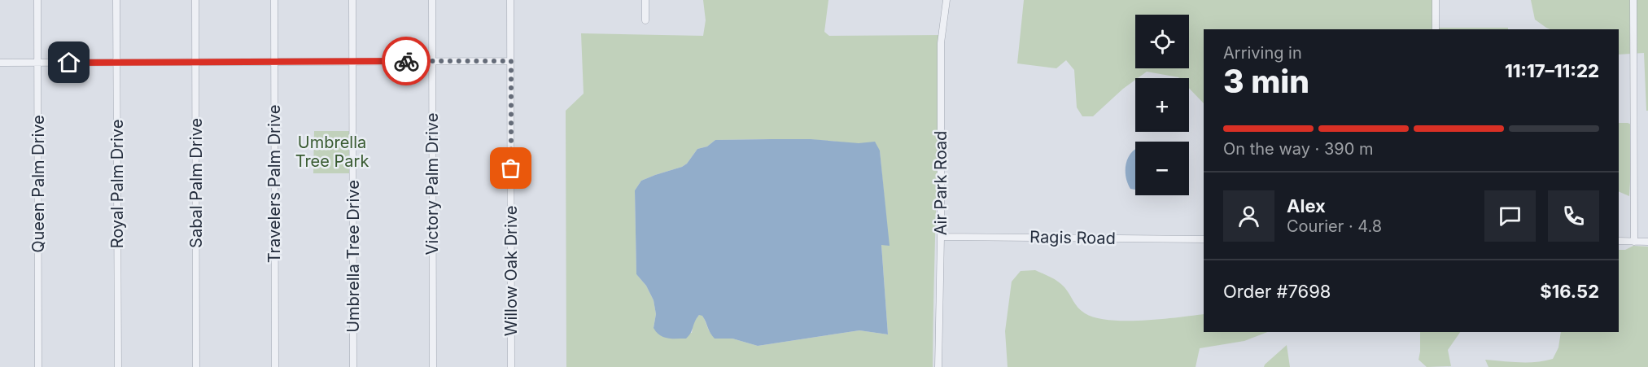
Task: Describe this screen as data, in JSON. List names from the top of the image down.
{
  "streets": {
    "street": [
      "Sabal Palm Drive",
      "Air Park Road",
      "Queen Palm Drive",
      "Royal Palm Drive",
      "Travelers Palm Drive",
      "Victory Palm Drive",
      "Ragis Road",
      "Umbrella Tree Drive",
      "Willow Oak Drive"
    ]
  },
  "crossings": [
    ["Air Park Road", "Ragis Road"]
  ],
  "parks": ["Umbrella Tree Park"],
  "page": {
    "map_buttons": ["+", "−"],
    "heading": ["3 min", "Arriving in", "11:17–11:22"],
    "panel": [
      "Alex",
      "Courier · 4.8",
      "Order #7698",
      "$16.52"
    ],
    "bar": "On the way · 390 m"
  }
}
